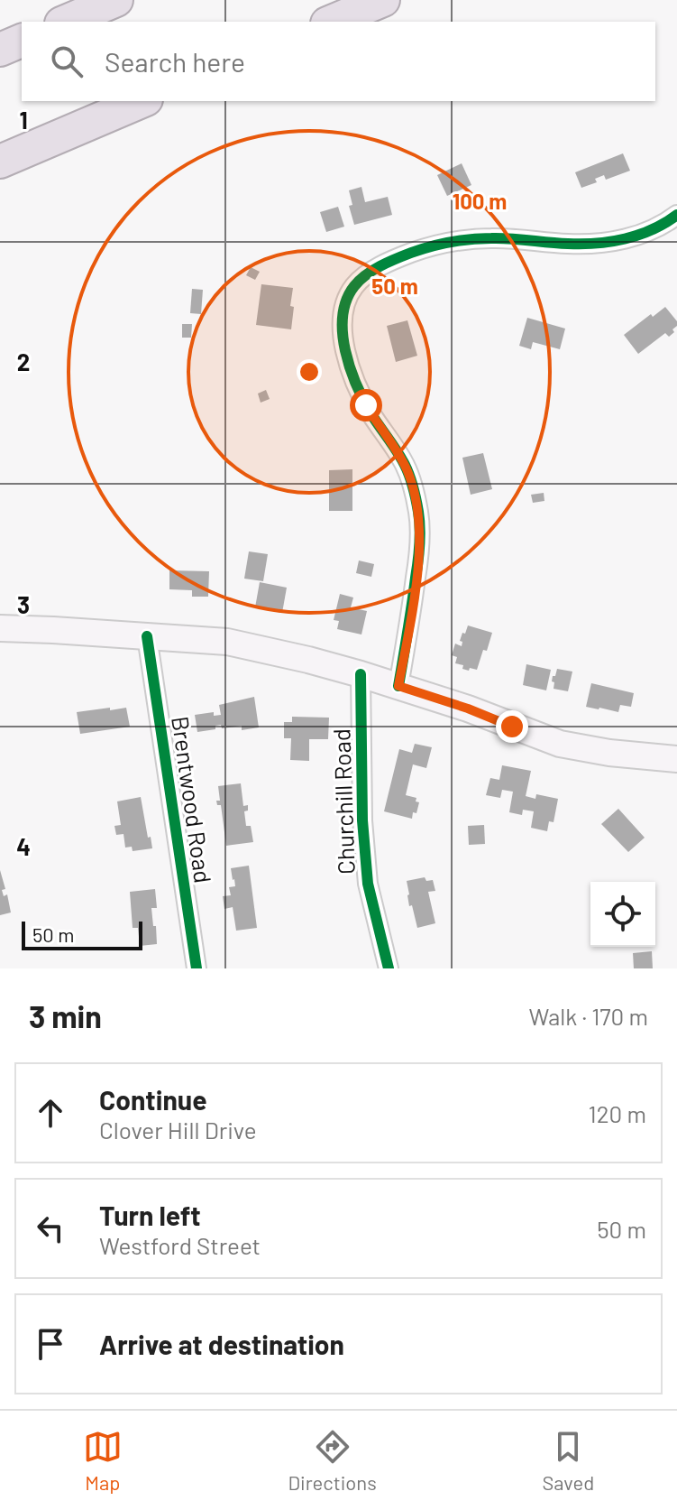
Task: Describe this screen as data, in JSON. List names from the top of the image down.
{
  "streets": {
    "street": ["Brentwood Road", "Churchill Road"]
  },
  "scale_bar": "50 m",
  "page": {
    "search": "Search here",
    "scale": "50 m",
    "heading": ["3 min", "Walk · 170 m"],
    "list": [
      ["Continue", "Clover Hill Drive", "120 m"],
      ["Turn left", "Westford Street", "50 m"],
      "Arrive at destination"
    ],
    "nav": ["Map", "Directions", "Saved"]
  },
  "grid": {
    "rows": [
      "1",
      "2",
      "3",
      "4"
    ]
  },
  "rings": ["100 m", "50 m"]
}
